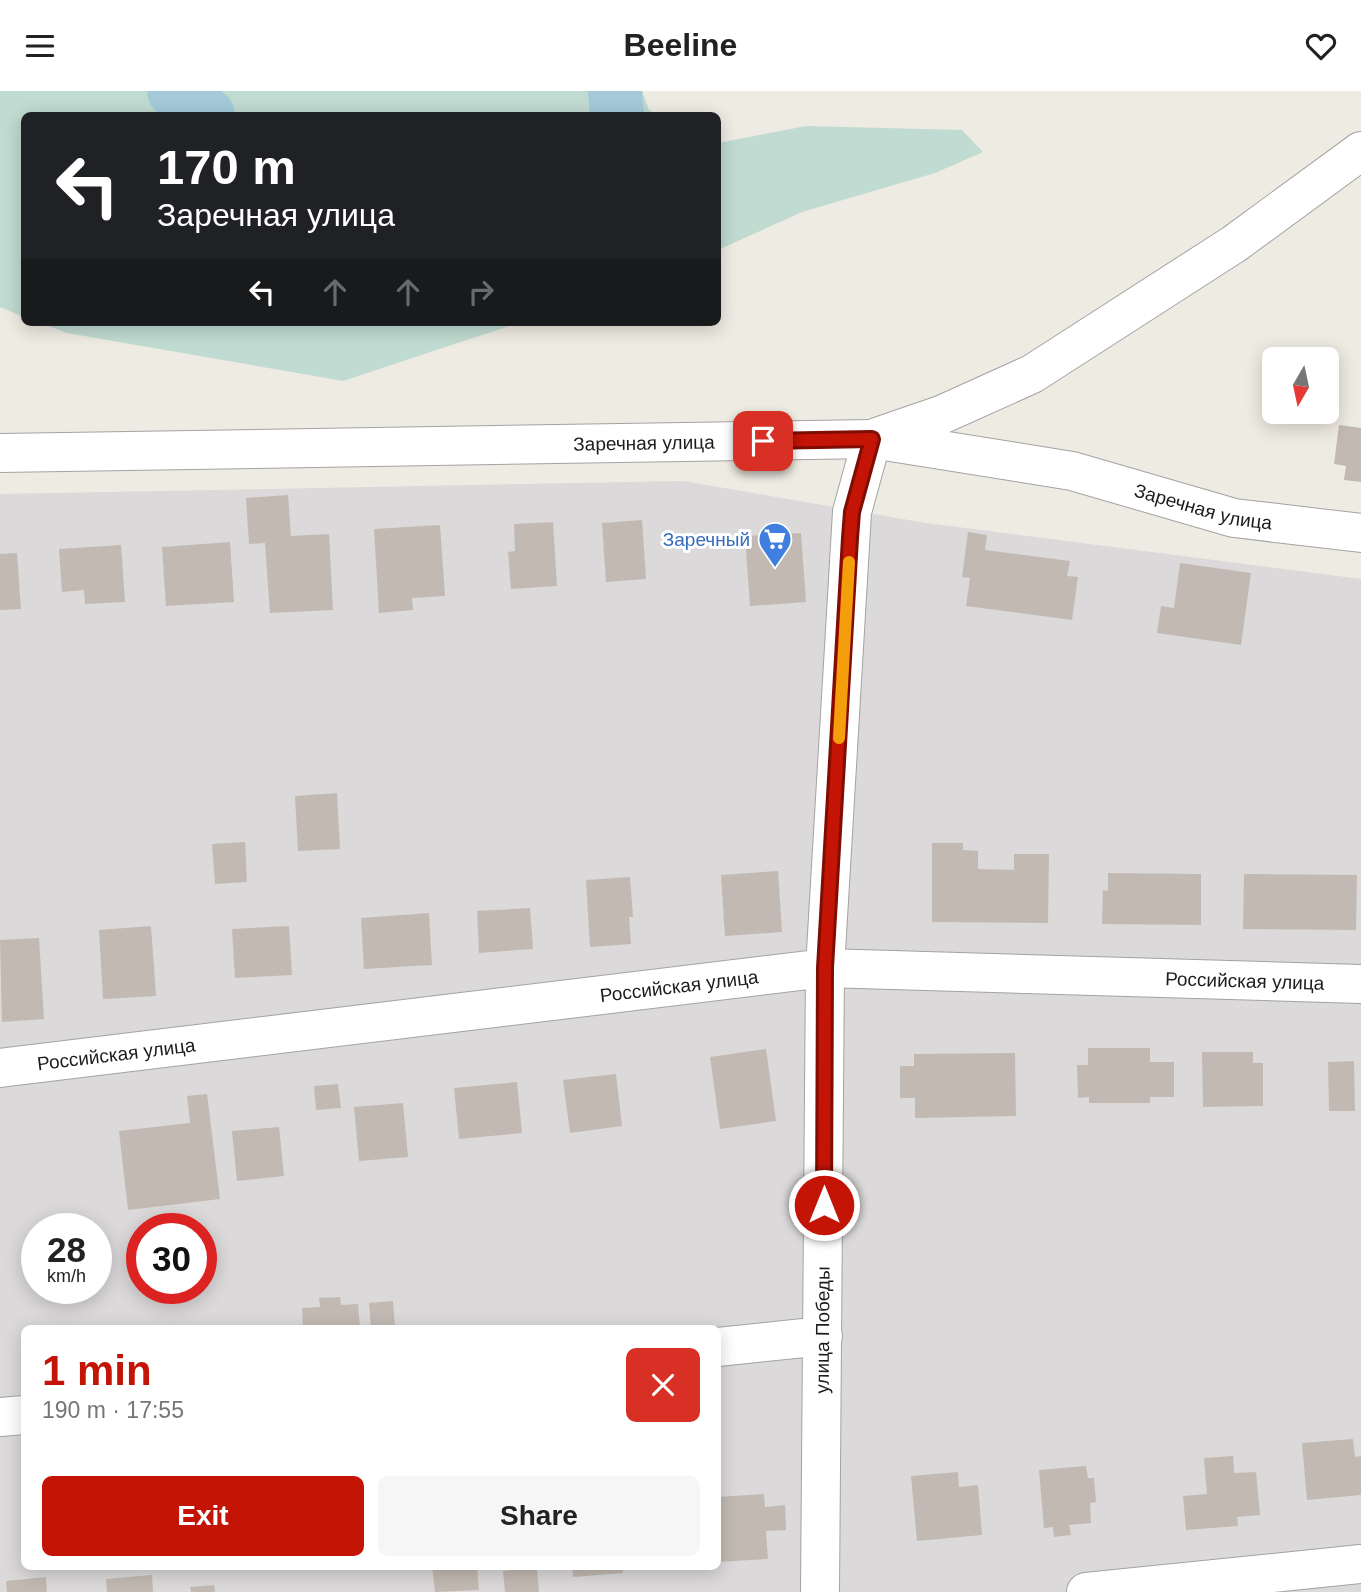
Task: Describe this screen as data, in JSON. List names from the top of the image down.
{
  "streets": {
    "street": ["Заречная улица", "Российская улица", "улица Победы"]
  },
  "crossings": [
    ["Заречная улица", "улица Победы"],
    ["Российская улица", "улица Победы"]
  ],
  "places": {
    "supermarket": ["Заречный"]
  },
  "north": "bottom",
  "page": {
    "header": "Beeline",
    "turn": ["170 m", "Заречная улица"],
    "speed": "28 km/h",
    "limit": "30",
    "heading": ["1 min", "190 m · 17:55"],
    "buttons": ["Exit", "Share"]
  }
}
